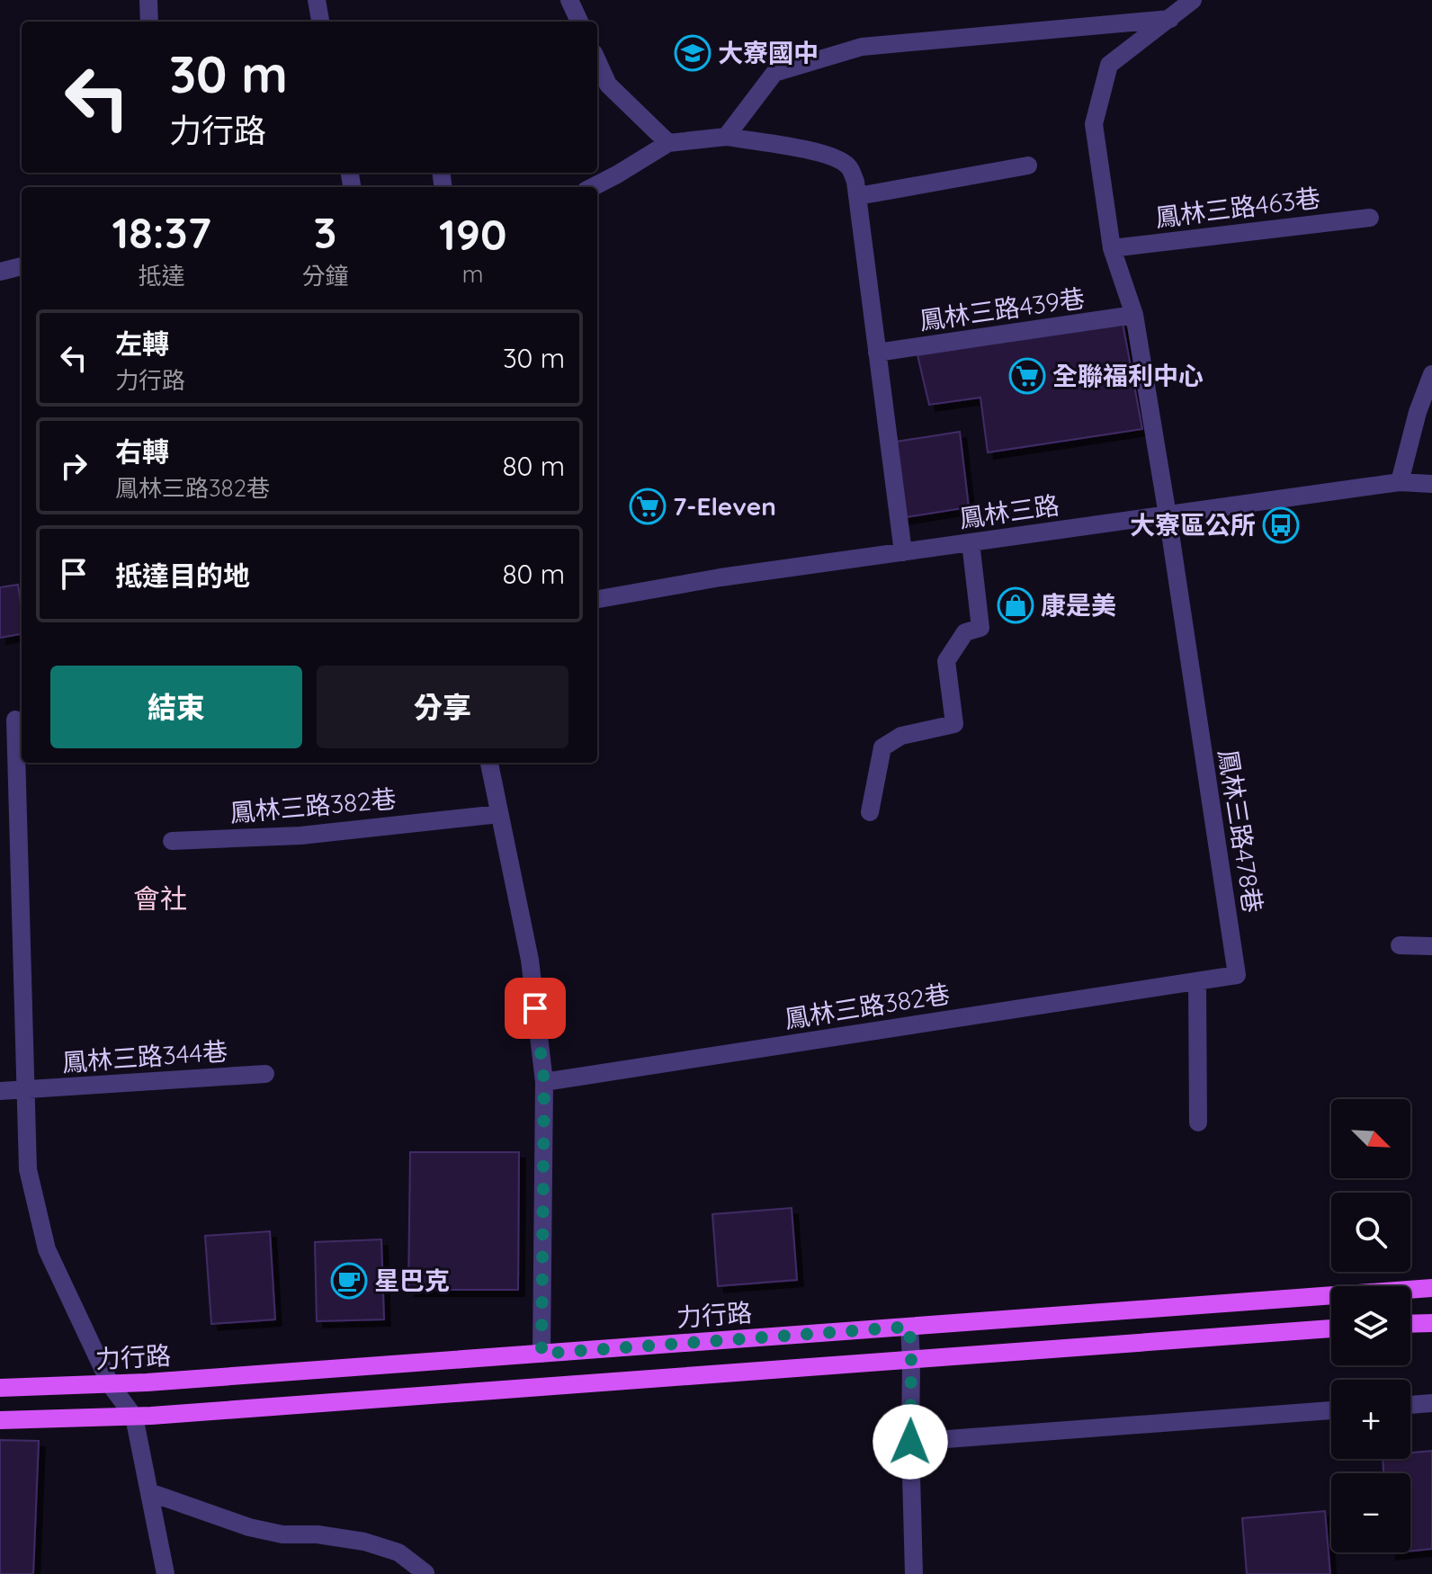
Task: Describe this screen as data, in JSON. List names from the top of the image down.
{
  "streets": {
    "main road": ["力行路"],
    "street": [
      "鳳林三路463巷",
      "鳳林三路439巷",
      "鳳林三路",
      "鳳林三路382巷",
      "鳳林三路478巷",
      "鳳林三路344巷"
    ]
  },
  "crossings": [
    ["鳳林三路", "鳳林三路478巷"],
    ["鳳林三路382巷", "鳳林三路478巷"],
    ["鳳林三路344巷", "力行路"]
  ],
  "districts": ["會社"],
  "places": {
    "school or university": ["大寮國中"],
    "supermarket": ["全聯福利中心", "7-Eleven"],
    "bus stop": ["大寮區公所"],
    "shop": ["康是美"],
    "cafe": ["星巴克"]
  },
  "north": "bottom right",
  "page": {
    "turn": ["30 m", "力行路"],
    "eta": [
      "18:37",
      "抵達",
      "3",
      "分鐘",
      "190",
      "m"
    ],
    "list": [
      {
        "name": "左轉",
        "note": "力行路",
        "value": "30 m"
      },
      {
        "name": "右轉",
        "note": "鳳林三路382巷",
        "value": "80 m"
      },
      {
        "name": "抵達目的地",
        "value": "80 m"
      }
    ],
    "buttons": ["結束", "分享"],
    "map_buttons": ["+", "−"]
  }
}
